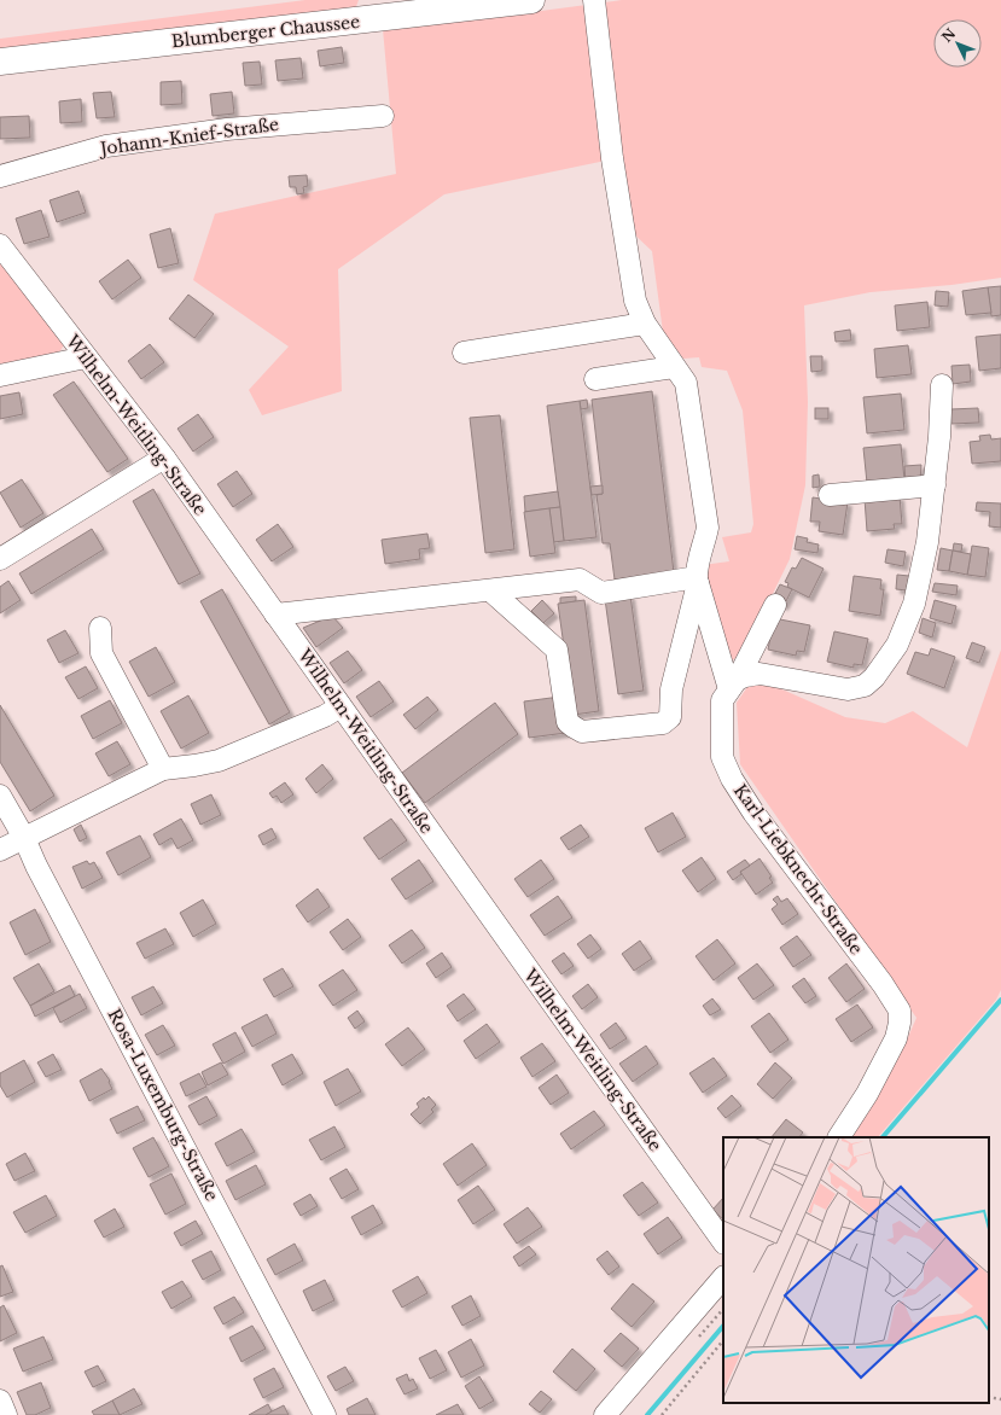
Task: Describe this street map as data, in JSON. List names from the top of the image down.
{
  "streets": {
    "main road": ["Blumberger Chaussee"],
    "street": [
      "Johann-Knief-Straße",
      "Wilhelm-Weitling-Straße",
      "Karl-Liebknecht-Straße",
      "Rosa-Luxemburg-Straße"
    ]
  },
  "north": "top left"
}
